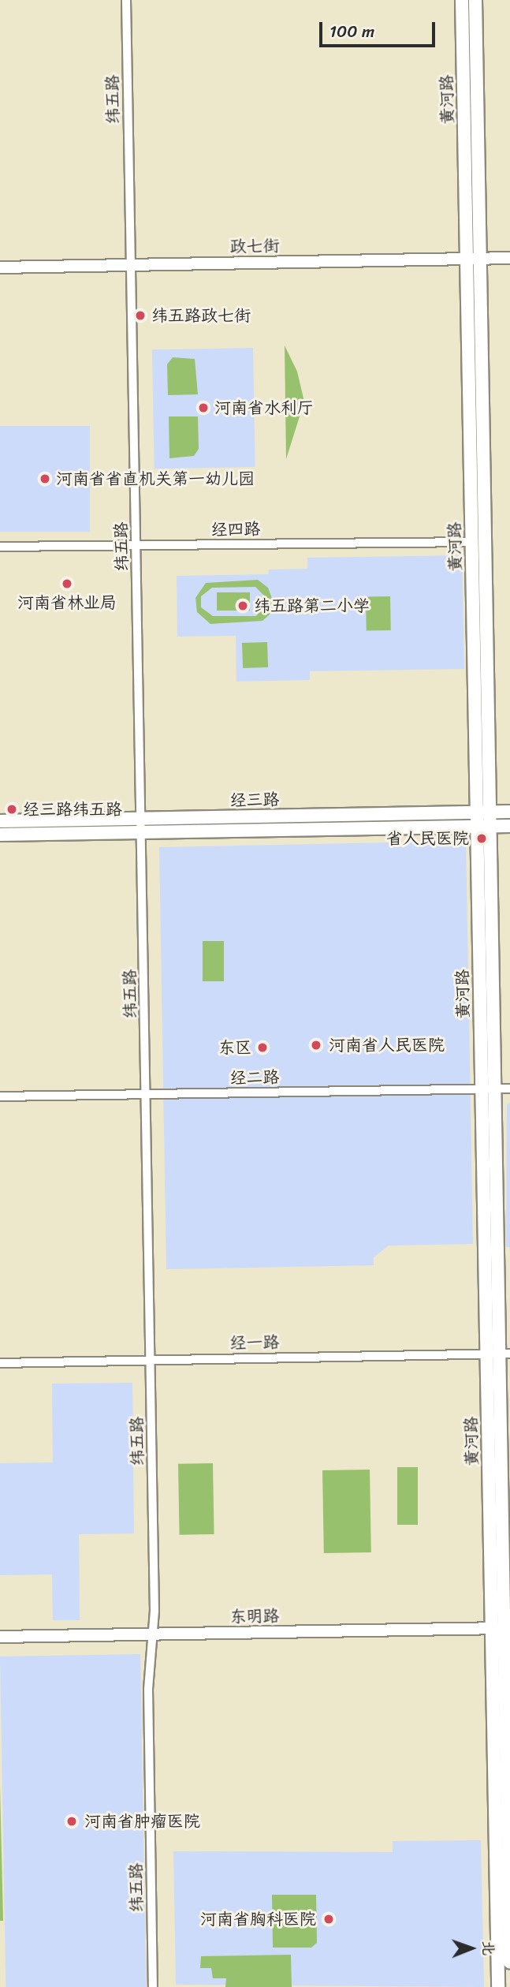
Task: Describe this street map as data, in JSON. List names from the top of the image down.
{
  "streets": {
    "main road": ["黄河路", "经三路"],
    "street": [
      "纬五路",
      "政七街",
      "经四路",
      "经二路",
      "经一路",
      "东明路"
    ]
  },
  "crossings": [
    ["纬五路", "政七街"],
    ["纬五路", "经四路"],
    ["纬五路", "经三路"],
    ["纬五路", "经二路"],
    ["纬五路", "经一路"],
    ["纬五路", "东明路"],
    ["黄河路", "政七街"],
    ["黄河路", "经四路"],
    ["黄河路", "经三路"],
    ["黄河路", "经二路"],
    ["黄河路", "经一路"],
    ["黄河路", "东明路"]
  ],
  "places": [
    "纬五路政七街",
    "河南省水利厅",
    "河南省省直机关第一幼儿园",
    "河南省林业局",
    "纬五路第二小学",
    "经三路纬五路",
    "省人民医院",
    "河南省人民医院",
    "东区",
    "河南省肿瘤医院",
    "河南省胸科医院"
  ],
  "scale_bar": "100 m",
  "north": "right"
}
